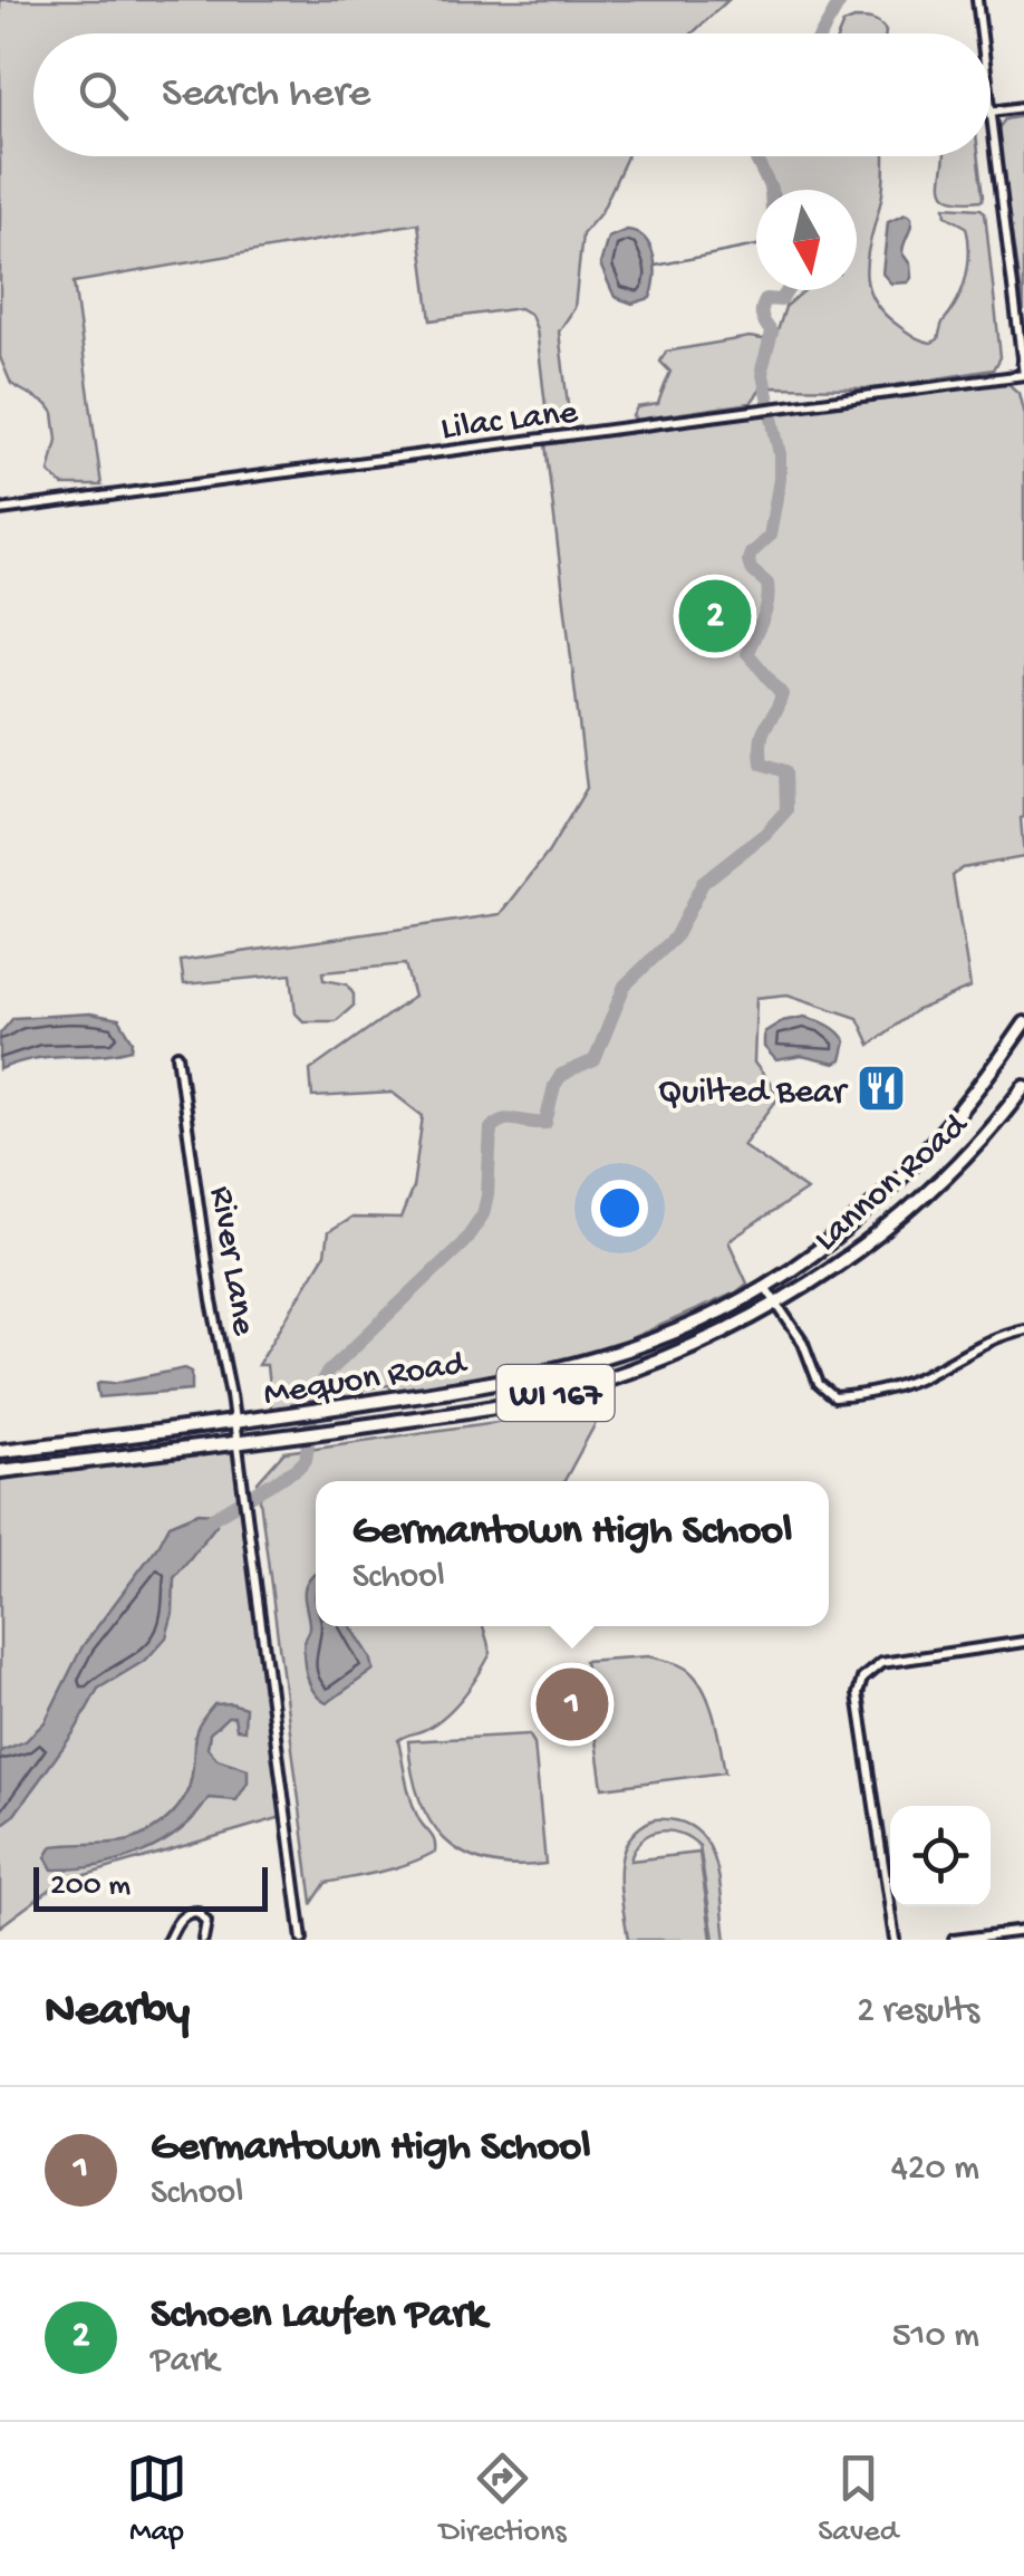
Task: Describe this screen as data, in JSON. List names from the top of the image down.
{
  "streets": {
    "main road": ["Lannon Road", "Mequon Road", "WI 167"],
    "street": ["Lilac Lane", "River Lane"]
  },
  "crossings": [
    ["Lannon Road", "Mequon Road"],
    ["River Lane", "Mequon Road"]
  ],
  "places": {
    "restaurant": ["Quilted Bear"]
  },
  "scale_bar": "200 m",
  "north": "bottom",
  "page": {
    "search": "Search here",
    "pins": ["2", "1"],
    "popup": ["Germantown High School", "School"],
    "scale": "200 m",
    "heading": ["Nearby", "2 results"],
    "list": [
      {
        "mark": "1",
        "name": "Germantown High School",
        "note": "School",
        "value": "420 m"
      },
      {
        "mark": "2",
        "name": "Schoen Laufen Park",
        "note": "Park",
        "value": "510 m"
      }
    ],
    "nav": ["Map", "Directions", "Saved"]
  }
}
